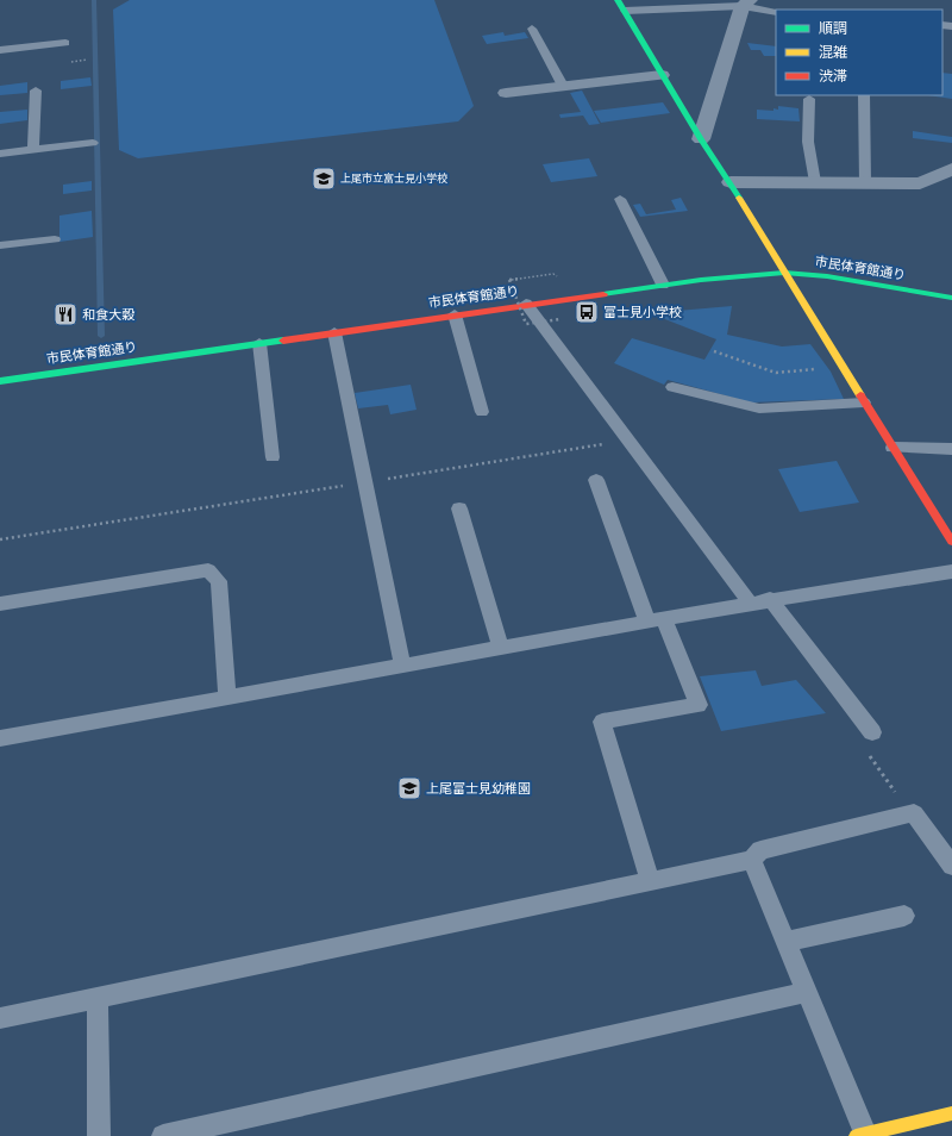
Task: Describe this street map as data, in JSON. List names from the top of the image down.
{
  "streets": {
    "street": ["市民体育館通り"]
  },
  "places": {
    "school or university": ["上尾市立富士見小学校", "上尾富士見幼稚園"],
    "bus stop": ["富士見小学校"],
    "restaurant": ["和食大穀"]
  },
  "legend": ["順調", "混雑", "渋滞"]
}
